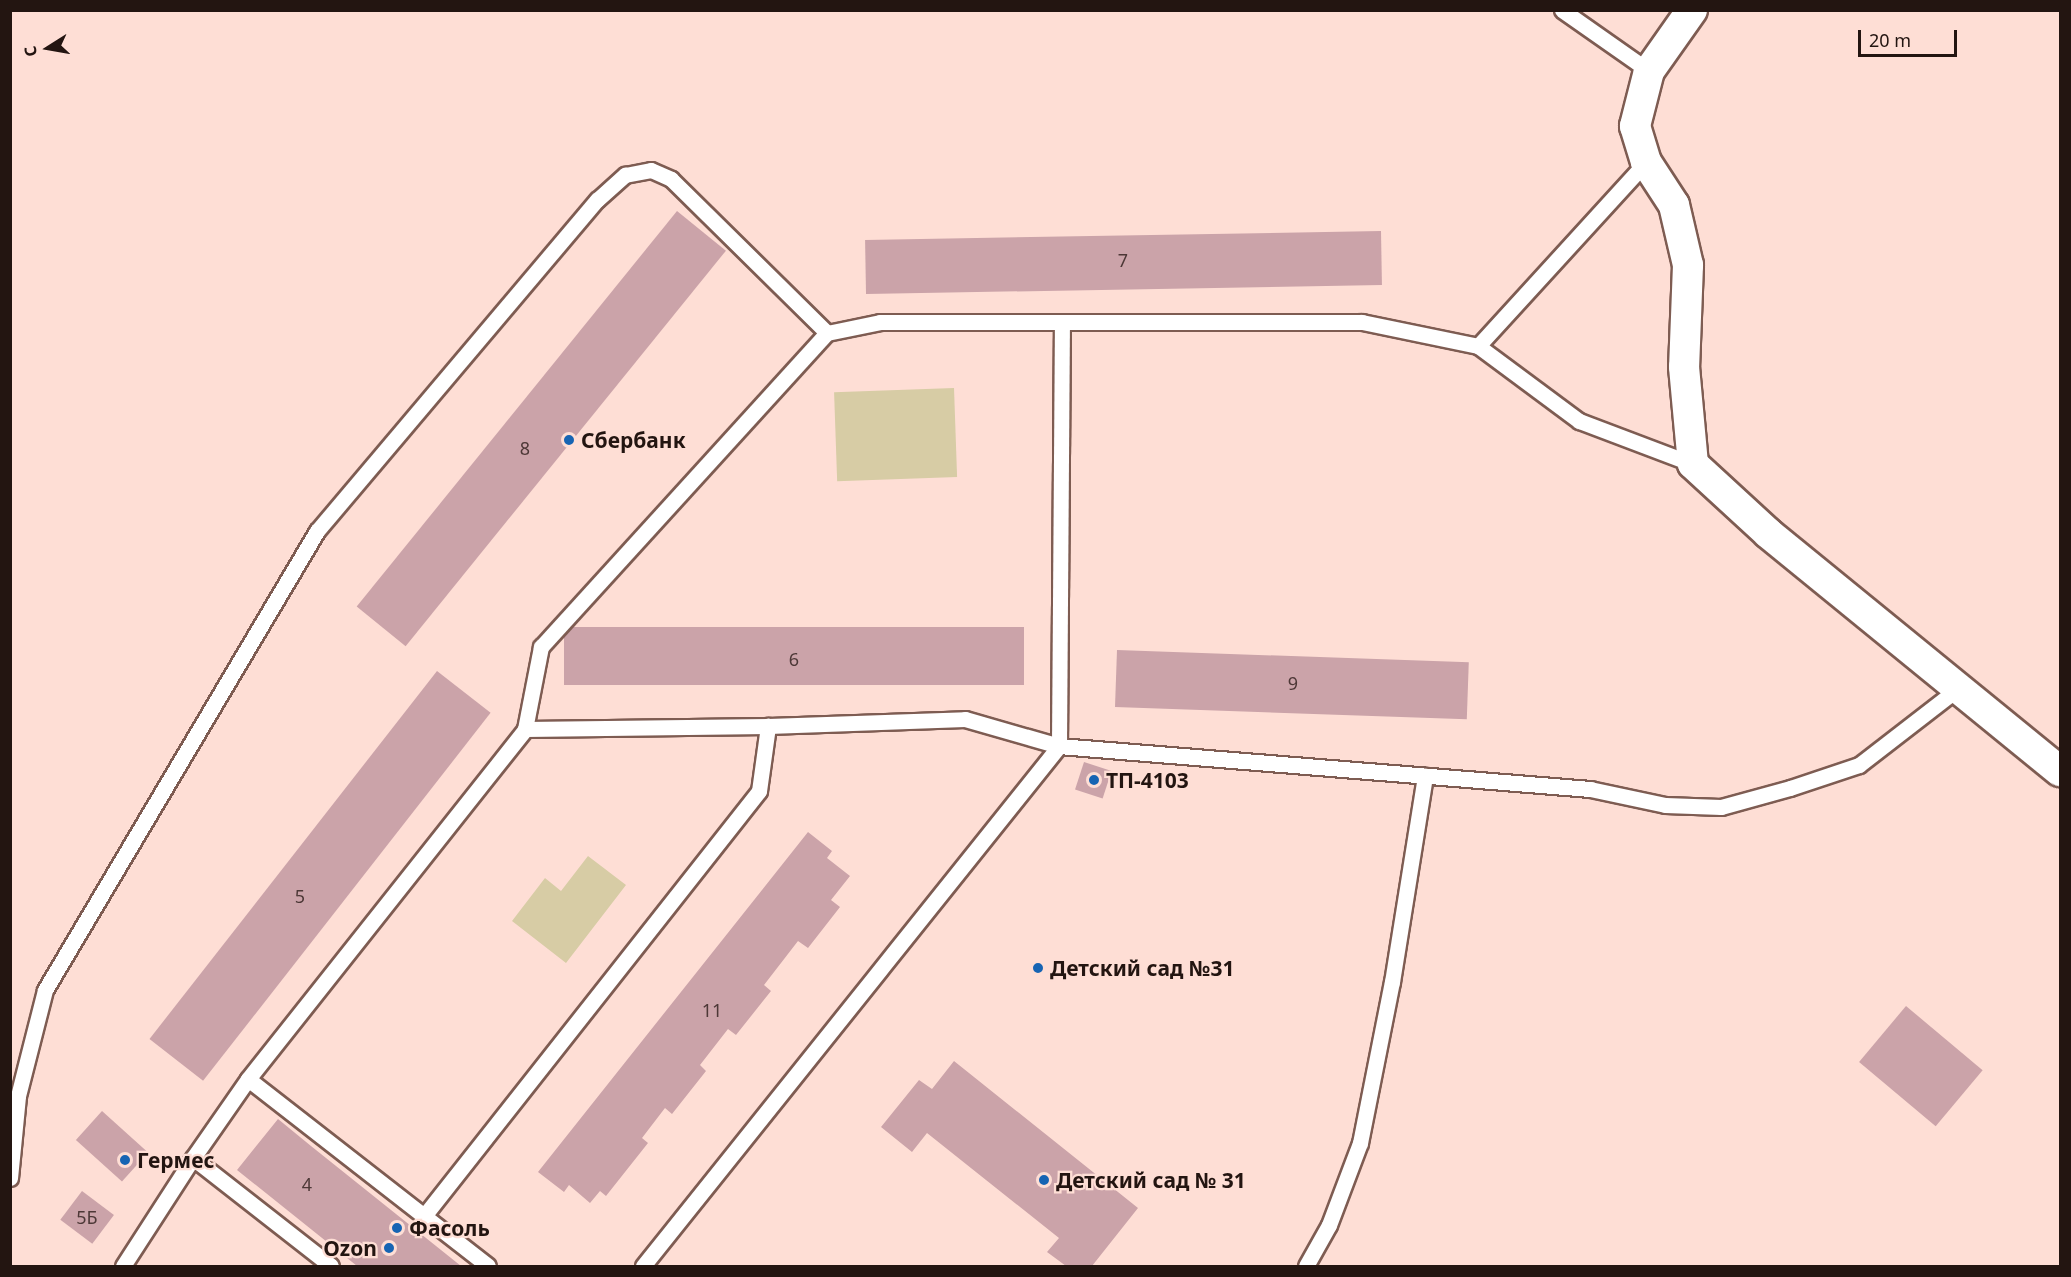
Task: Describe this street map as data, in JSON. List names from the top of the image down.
{
  "places": [
    "Сбербанк",
    "ТП-4103",
    "Детский сад №31",
    "Гермес",
    "Детский сад № 31",
    "Фасоль",
    "Ozon"
  ],
  "house_numbers": [
    "7",
    "8",
    "6",
    "9",
    "5",
    "11",
    "4",
    "5Б"
  ],
  "scale_bar": "20 m",
  "north": "left"
}
